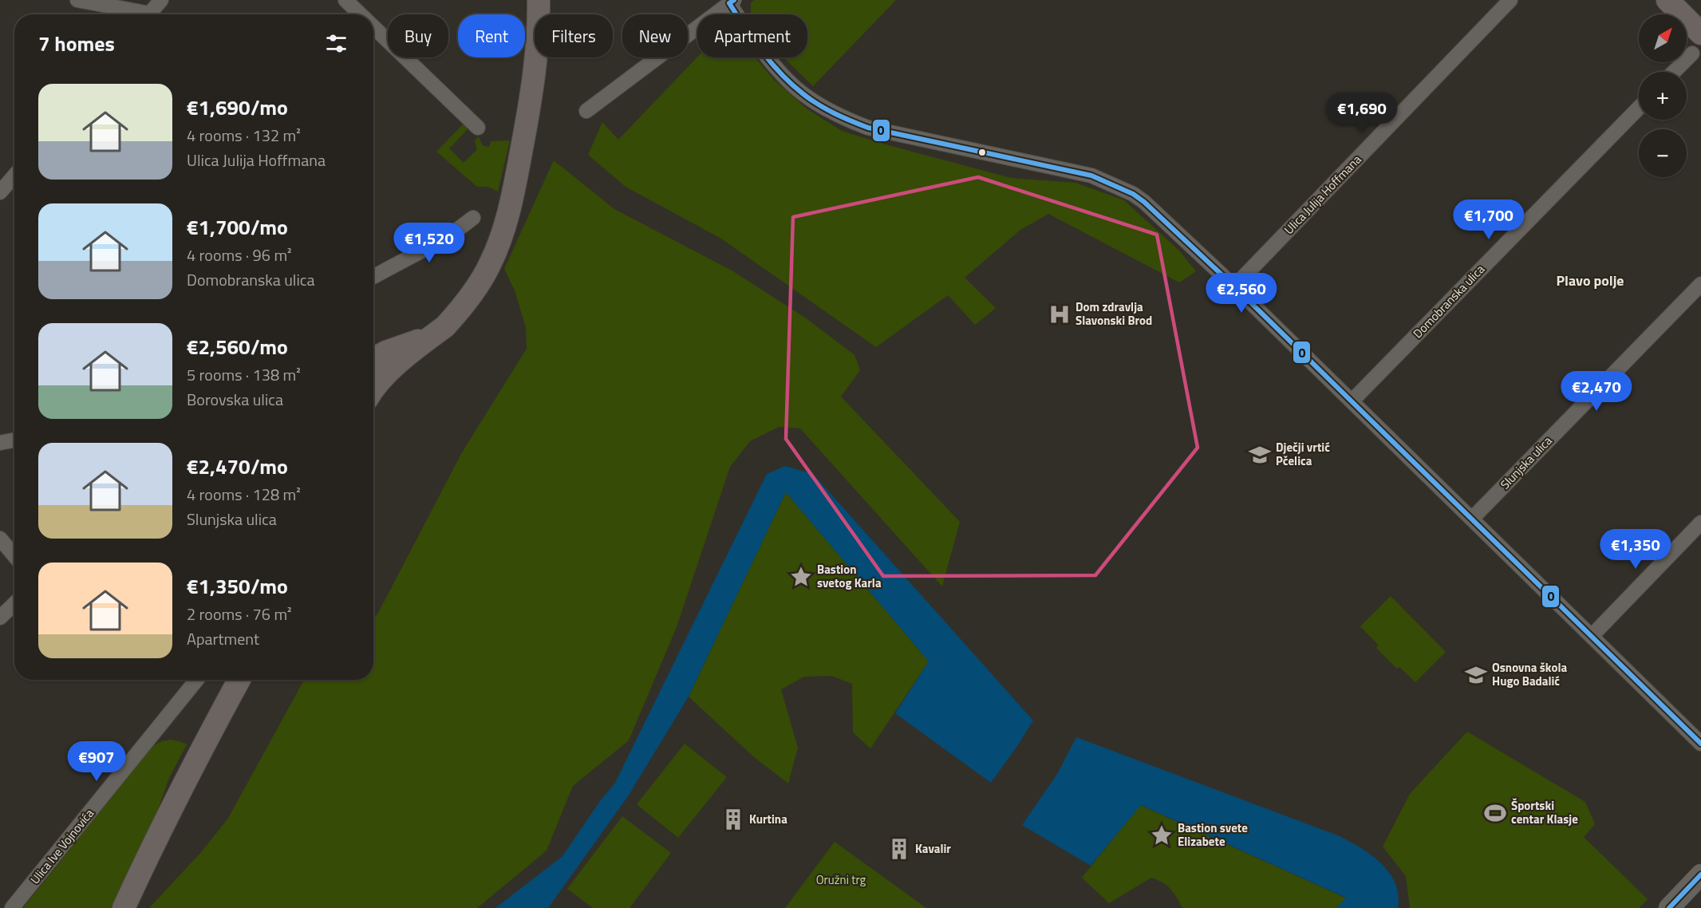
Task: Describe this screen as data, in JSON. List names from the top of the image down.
{
  "streets": {
    "street": [
      "Ulica Julija Hoffmana",
      "Domobranska ulica",
      "Slunjska ulica",
      "Ulica Ive Vojnovića"
    ]
  },
  "districts": ["Plavo polje"],
  "parks": ["Oružni trg"],
  "places": {
    "hospital": ["Dom zdravlja Slavonski Brod"],
    "school or university": ["Dječji vrtić Pčelica", "Osnovna škola Hugo Badalić"],
    "place": ["Bastion svetog Karla", "Bastion svete Elizabete"],
    "sports": ["Športski centar Klasje"],
    "building": ["Kurtina", "Kavalir"]
  },
  "lines": ["transit line 0"],
  "north": "top right",
  "page": {
    "map_buttons": ["+", "−"],
    "chip": [
      "Buy",
      "Rent",
      "Filters",
      "New",
      "Apartment"
    ],
    "heading": "7 homes",
    "list": [
      {
        "name": "€1,690/mo",
        "note": "4 rooms · 132 m² · Ulica Julija Hoffmana"
      },
      {
        "name": "€1,700/mo",
        "note": "4 rooms · 96 m² · Domobranska ulica"
      },
      {
        "name": "€2,560/mo",
        "note": "5 rooms · 138 m² · Borovska ulica"
      },
      {
        "name": "€2,470/mo",
        "note": "4 rooms · 128 m² · Slunjska ulica"
      },
      {
        "name": "€1,350/mo",
        "note": "2 rooms · 76 m² · Apartment"
      }
    ],
    "price": [
      "€1,690",
      "€1,700",
      "€1,520",
      "€2,560",
      "€2,470",
      "€1,350",
      "€907"
    ]
  }
}
